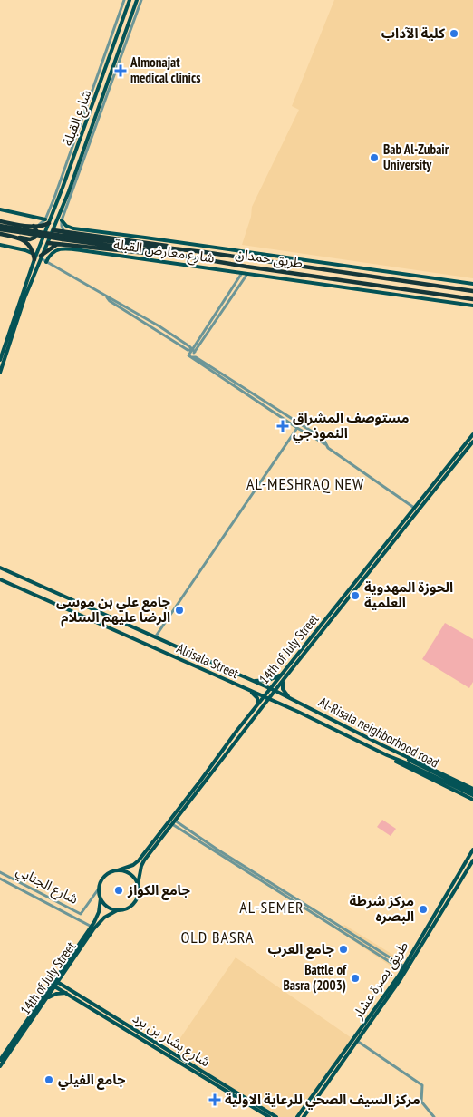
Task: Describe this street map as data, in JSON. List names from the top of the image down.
{
  "streets": {
    "highway": ["طريق حمدان"],
    "main road": [
      "شارع القبلة",
      "شارع معارض القبلة",
      "14th of July Street",
      "Alrisala Street",
      "Al-Risala neighborhood road",
      "طريق بصرة عشار",
      "شارع بشار بن برد"
    ],
    "street": ["شارع الجنابي"]
  },
  "crossings": [
    ["14th of July Street", "Alrisala Street"],
    ["14th of July Street", "Al-Risala neighborhood road"],
    ["14th of July Street", "شارع الجنابي"],
    ["14th of July Street", "شارع بشار بن برد"],
    ["Alrisala Street", "Al-Risala neighborhood road"]
  ],
  "districts": ["AL-MESHRAQ NEW", "AL-SEMER", "OLD BASRA"],
  "places": {
    "other": [
      "كلية الآداب",
      "Bab Al-Zubair University",
      "الحوزة المهدوية العلمية",
      "جامع علي بن موسى الرضا عليهم السلام",
      "جامع الكواز",
      "مركز شرطة البصره",
      "جامع العرب",
      "Battle of Basra (2003)",
      "جامع الفيلي"
    ],
    "health": ["Almonajat medical clinics", "مستوصف المشراق النموذجي", "مركز السيف الصحي للرعاية الاولية"]
  }
}
